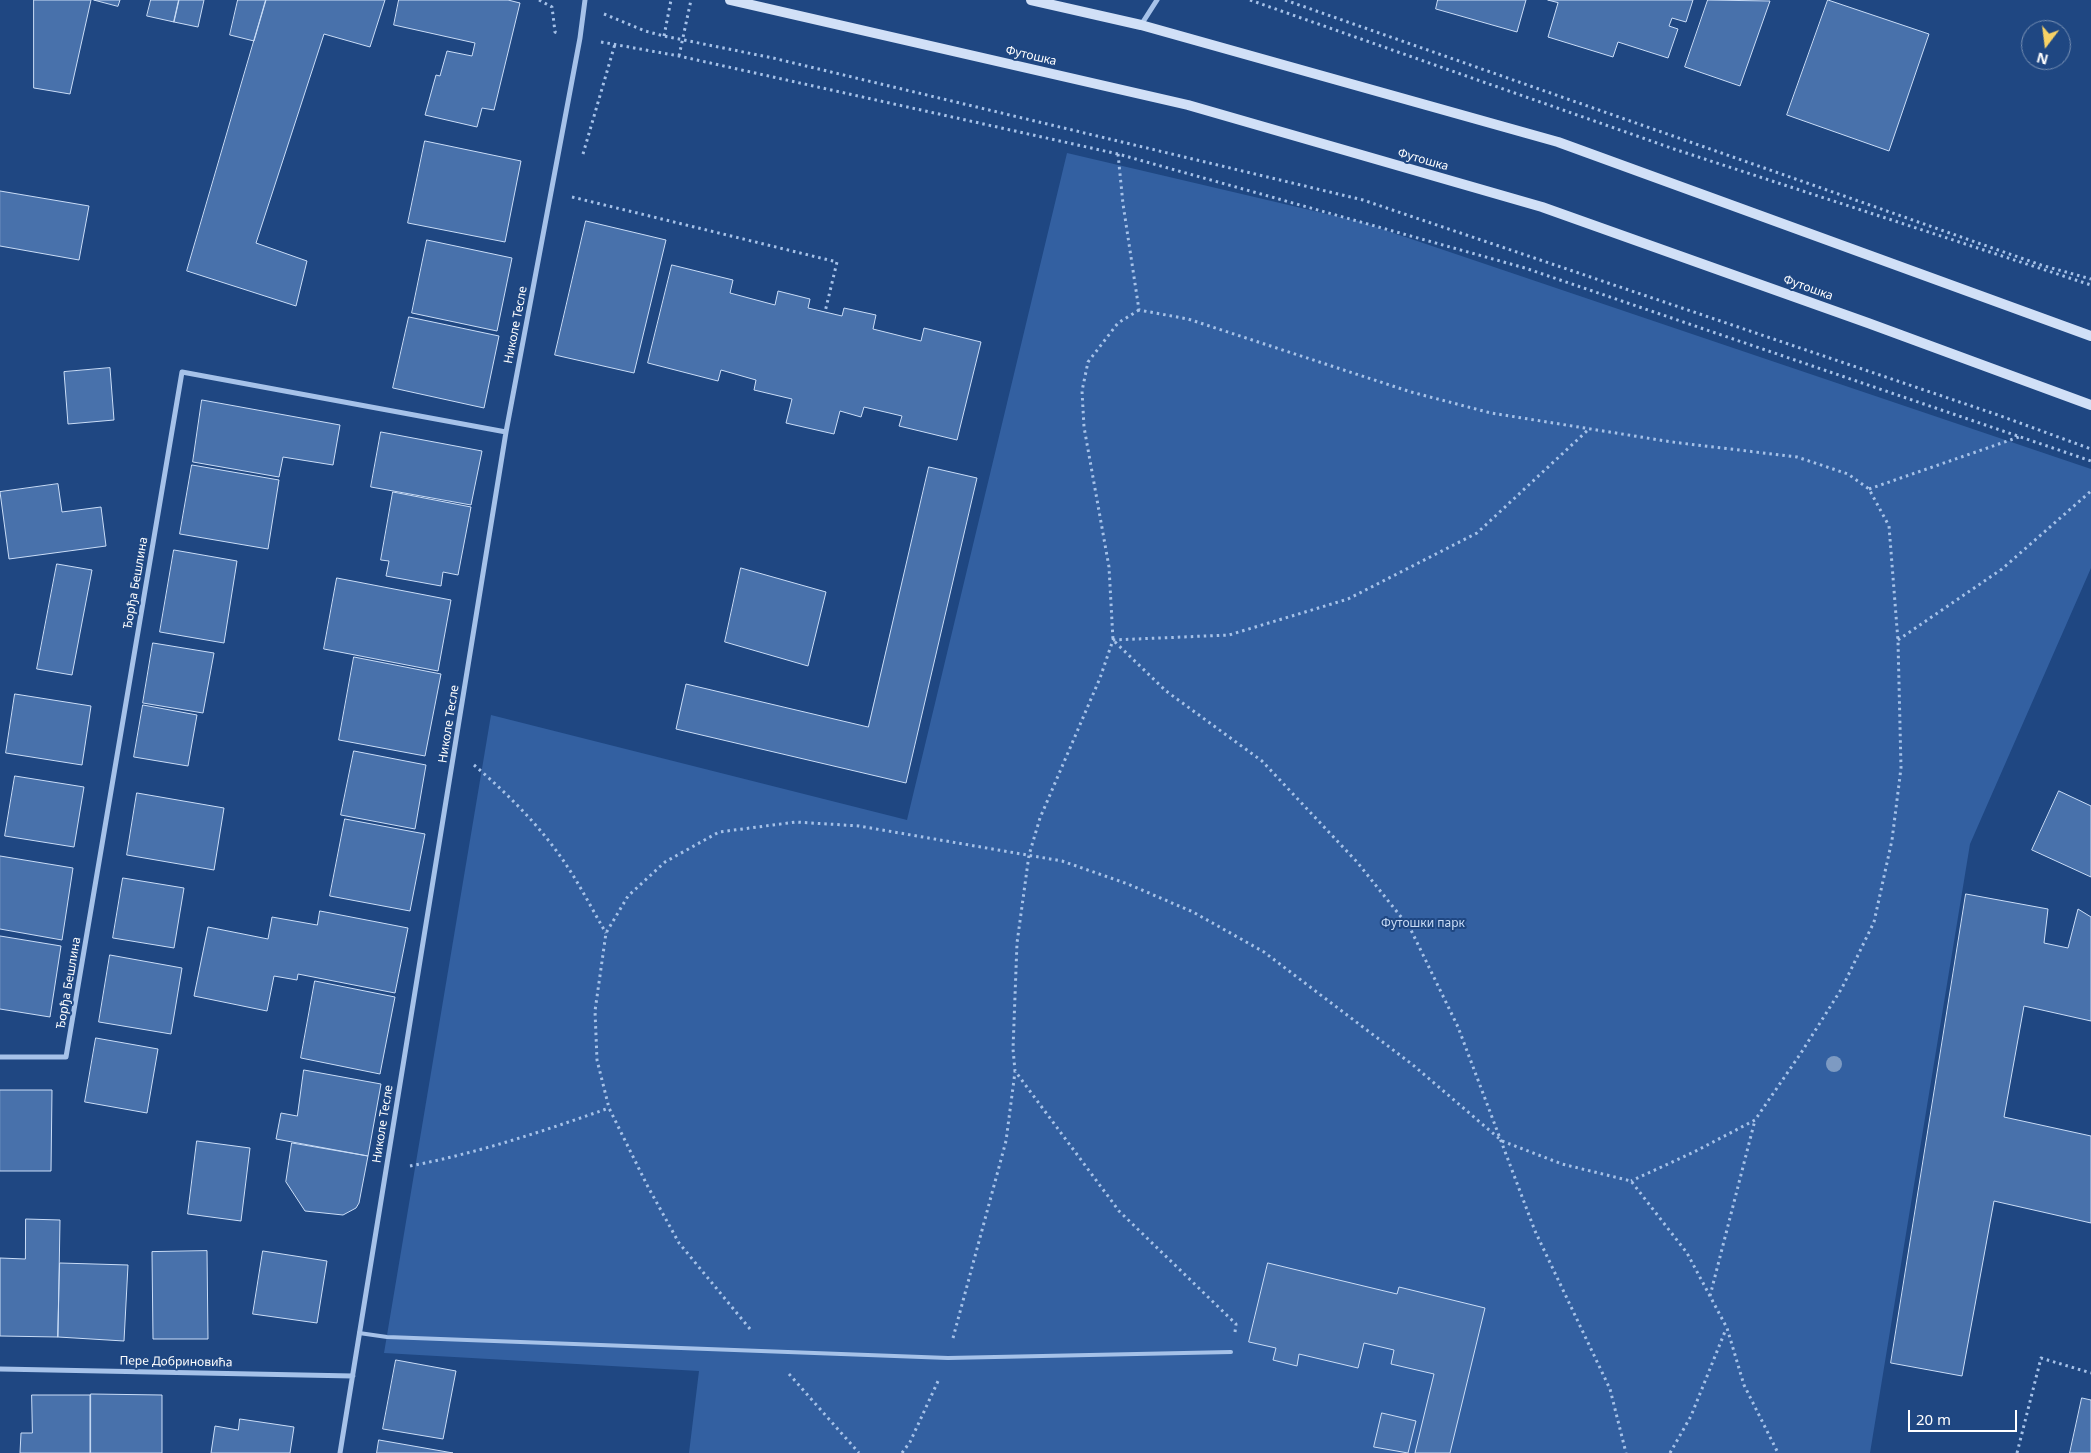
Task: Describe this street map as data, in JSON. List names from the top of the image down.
{
  "streets": {
    "main road": ["Футошка"],
    "street": ["Николе Тесле", "Ђорђа Бешлина", "Пере Добриновића"]
  },
  "crossings": [
    ["Николе Тесле", "Ђорђа Бешлина"],
    ["Николе Тесле", "Пере Добриновића"]
  ],
  "parks": ["Футошки парк"],
  "scale_bar": "20 m",
  "north": "bottom"
}
